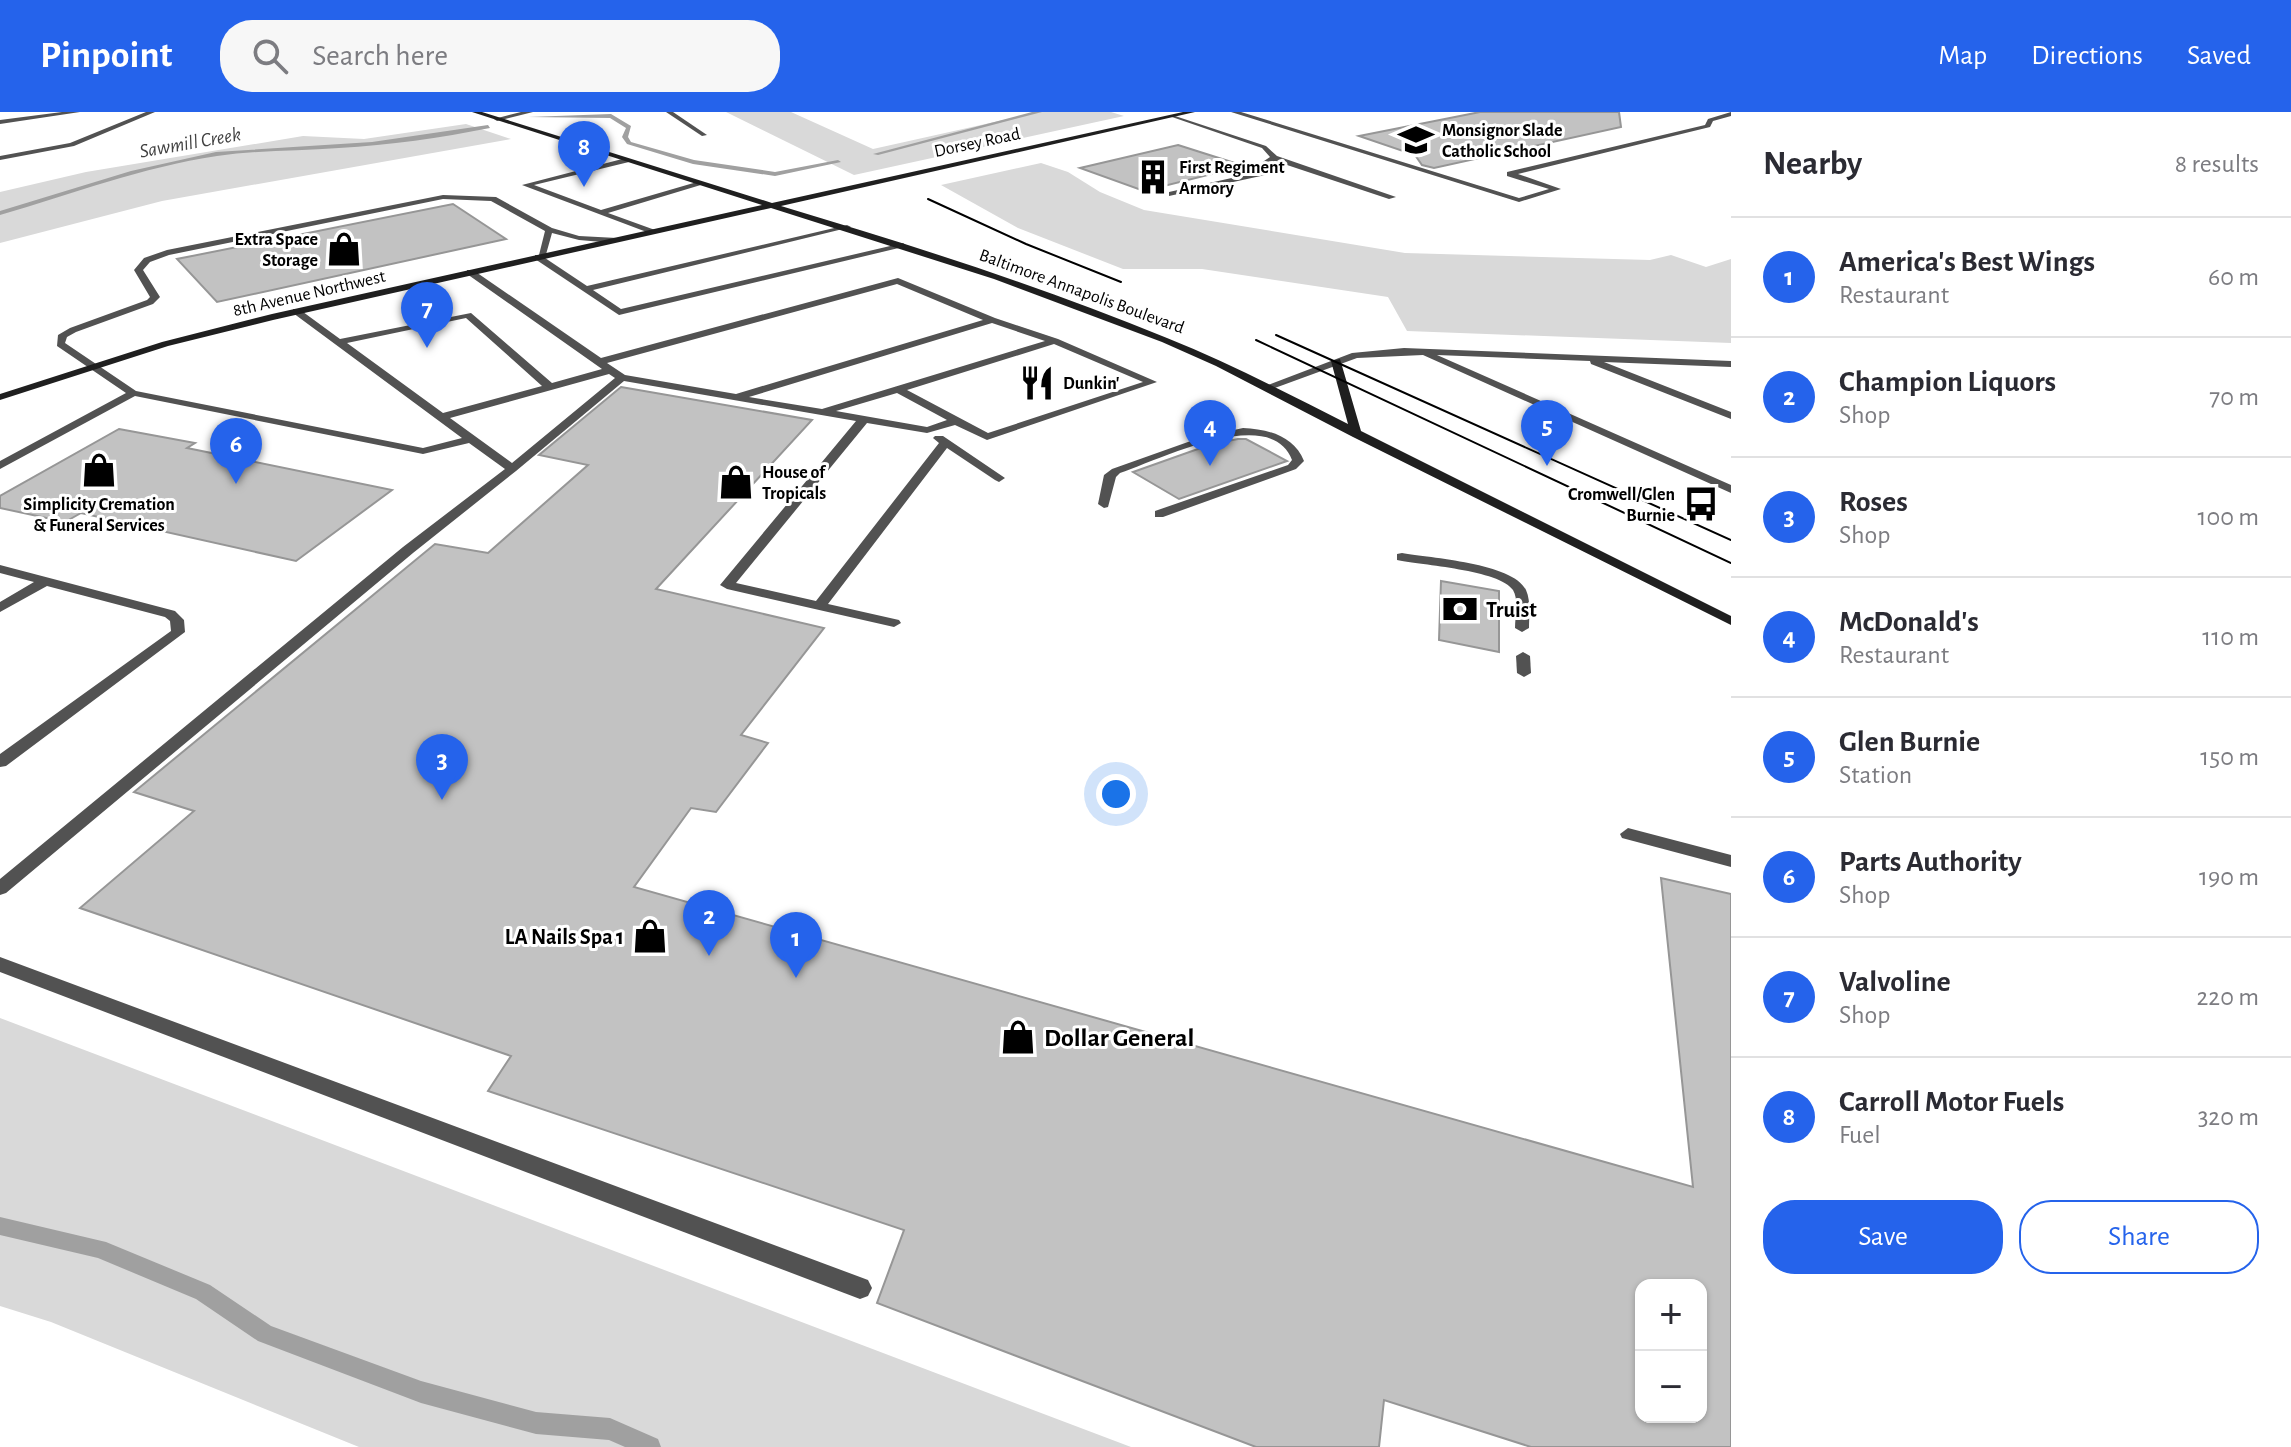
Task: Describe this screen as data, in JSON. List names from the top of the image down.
{
  "streets": {
    "main road": ["Dorsey Road", "Baltimore Annapolis Boulevard", "8th Avenue Northwest"]
  },
  "crossings": [
    ["Dorsey Road", "Baltimore Annapolis Boulevard"],
    ["Dorsey Road", "8th Avenue Northwest"],
    ["Baltimore Annapolis Boulevard", "8th Avenue Northwest"]
  ],
  "water": ["Sawmill Creek"],
  "places": {
    "school or university": ["Monsignor Slade Catholic School"],
    "building": ["First Regiment Armory"],
    "shop": [
      "Extra Space Storage",
      "Simplicity Cremation & Funeral Services",
      "House of Tropicals",
      "LA Nails Spa 1",
      "Dollar General"
    ],
    "restaurant": ["Dunkin'"],
    "bus stop": ["Cromwell/Glen Burnie"],
    "bank": ["Truist"]
  },
  "page": {
    "header": "Pinpoint",
    "search": "Search here",
    "nav": ["Map", "Directions", "Saved"],
    "heading": ["Nearby", "8 results"],
    "pins": [
      "8",
      "7",
      "4",
      "5",
      "6",
      "3",
      "2",
      "1"
    ],
    "list": [
      {
        "mark": "1",
        "name": "America's Best Wings",
        "note": "Restaurant",
        "value": "60 m"
      },
      {
        "mark": "2",
        "name": "Champion Liquors",
        "note": "Shop",
        "value": "70 m"
      },
      {
        "mark": "3",
        "name": "Roses",
        "note": "Shop",
        "value": "100 m"
      },
      {
        "mark": "4",
        "name": "McDonald's",
        "note": "Restaurant",
        "value": "110 m"
      },
      {
        "mark": "5",
        "name": "Glen Burnie",
        "note": "Station",
        "value": "150 m"
      },
      {
        "mark": "6",
        "name": "Parts Authority",
        "note": "Shop",
        "value": "190 m"
      },
      {
        "mark": "7",
        "name": "Valvoline",
        "note": "Shop",
        "value": "220 m"
      },
      {
        "mark": "8",
        "name": "Carroll Motor Fuels",
        "note": "Fuel",
        "value": "320 m"
      }
    ],
    "buttons": ["Save", "Share"],
    "map_buttons": ["+", "−"]
  }
}
